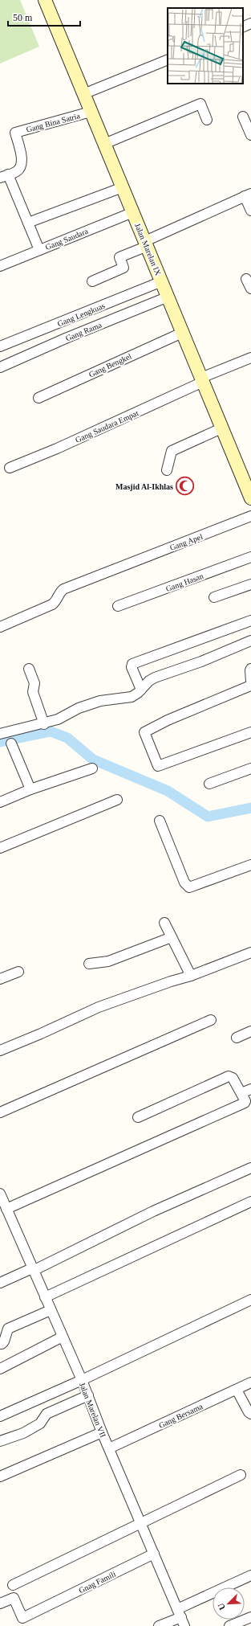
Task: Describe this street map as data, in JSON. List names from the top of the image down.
{
  "streets": {
    "main road": ["Jalan Marelan IX"],
    "street": [
      "Gang Bina Satria",
      "Gang Saudara",
      "Gang Lengkuas",
      "Gang Rama",
      "Gang Bengkel",
      "Gang Saudara Empat",
      "Gang Apel",
      "Gang Hasan",
      "Jalan Marelan VII",
      "Gang Bersama",
      "Gnag Famili"
    ]
  },
  "crossings": [
    ["Gang Bina Satria", "Jalan Marelan IX"],
    ["Gang Saudara", "Jalan Marelan IX"],
    ["Jalan Marelan IX", "Gang Lengkuas"],
    ["Jalan Marelan IX", "Gang Rama"],
    ["Jalan Marelan IX", "Gang Bengkel"],
    ["Jalan Marelan IX", "Gang Saudara Empat"],
    ["Jalan Marelan VII", "Gang Bersama"],
    ["Jalan Marelan VII", "Gnag Famili"]
  ],
  "places": {
    "mosque": ["Masjid Al-Ikhlas"]
  },
  "scale_bar": "50 m",
  "north": "bottom left"
}
